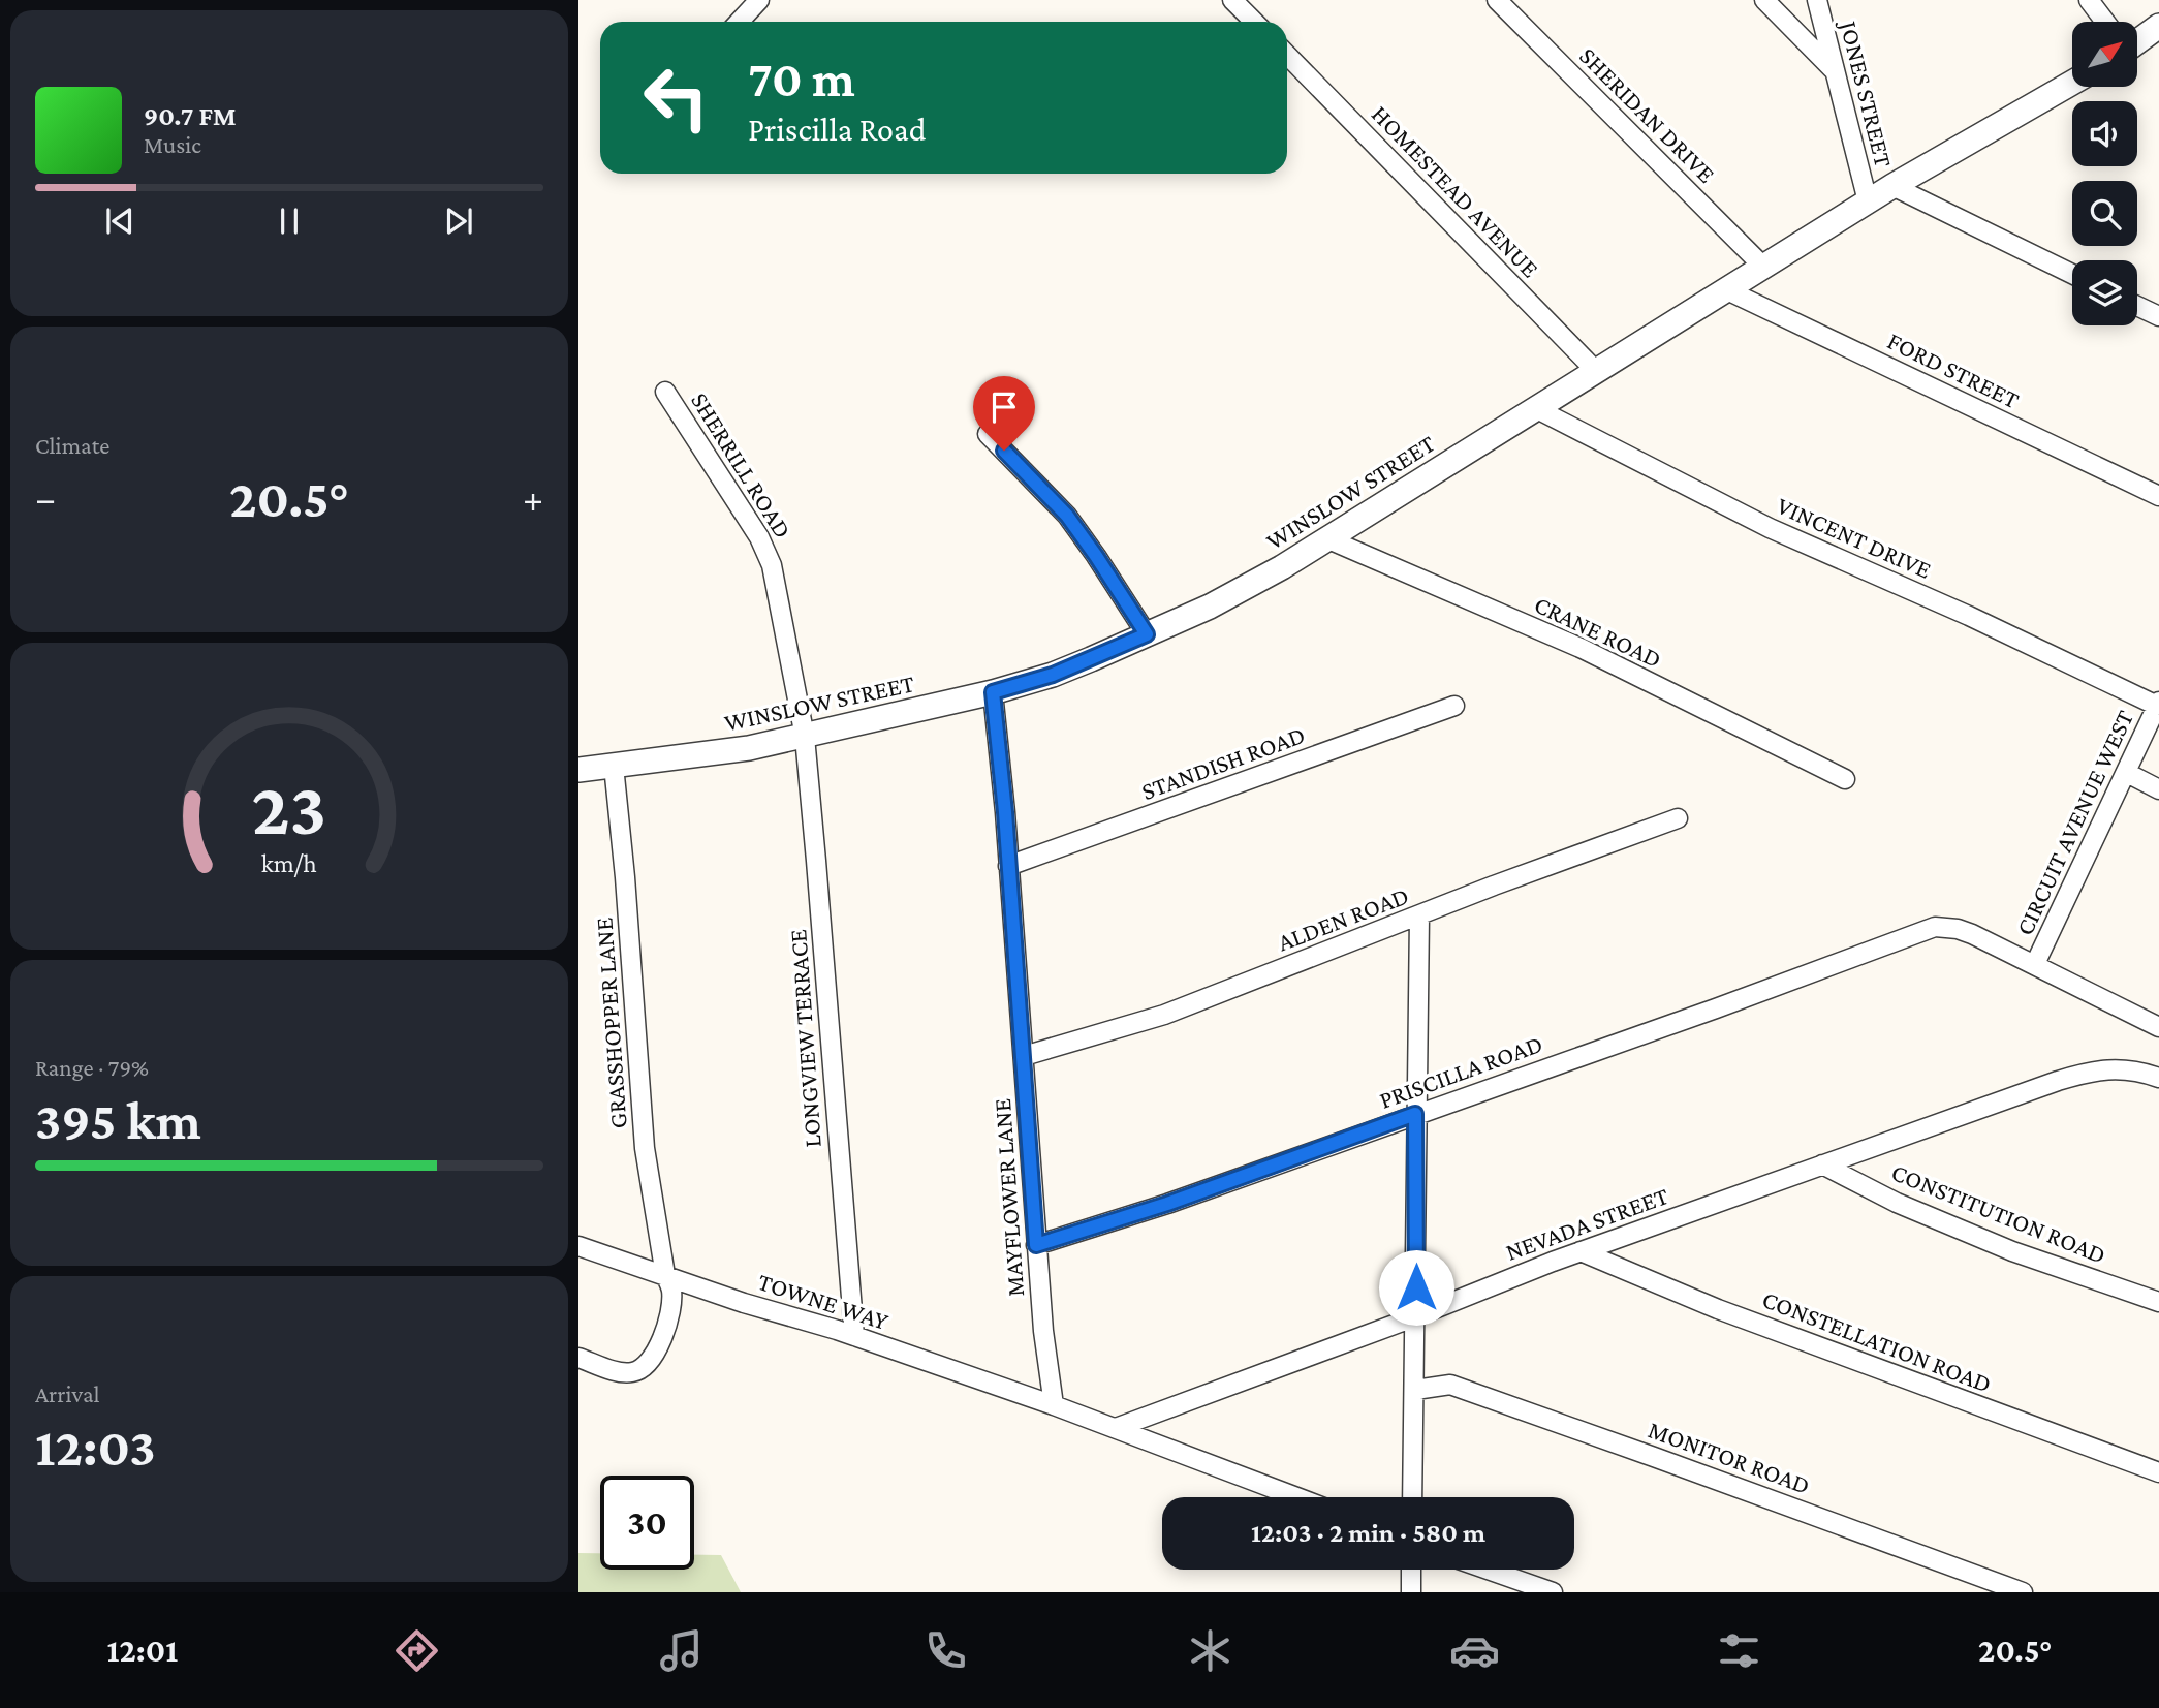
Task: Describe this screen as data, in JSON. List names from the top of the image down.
{
  "streets": {
    "street": [
      "JONES STREET",
      "SHERIDAN DRIVE",
      "HOMESTEAD AVENUE",
      "FORD STREET",
      "SHERRILL ROAD",
      "WINSLOW STREET",
      "VINCENT DRIVE",
      "CRANE ROAD",
      "STANDISH ROAD",
      "CIRCUIT AVENUE WEST",
      "ALDEN ROAD",
      "GRASSHOPPER LANE",
      "LONGVIEW TERRACE",
      "PRISCILLA ROAD",
      "MAYFLOWER LANE",
      "CONSTITUTION ROAD",
      "NEVADA STREET",
      "TOWNE WAY",
      "CONSTELLATION ROAD",
      "MONITOR ROAD"
    ]
  },
  "crossings": [
    ["JONES STREET", "WINSLOW STREET"],
    ["SHERIDAN DRIVE", "WINSLOW STREET"],
    ["HOMESTEAD AVENUE", "WINSLOW STREET"],
    ["FORD STREET", "WINSLOW STREET"],
    ["SHERRILL ROAD", "WINSLOW STREET"],
    ["SHERRILL ROAD", "LONGVIEW TERRACE"],
    ["WINSLOW STREET", "VINCENT DRIVE"],
    ["WINSLOW STREET", "CRANE ROAD"],
    ["WINSLOW STREET", "GRASSHOPPER LANE"],
    ["WINSLOW STREET", "LONGVIEW TERRACE"],
    ["WINSLOW STREET", "MAYFLOWER LANE"],
    ["VINCENT DRIVE", "CIRCUIT AVENUE WEST"],
    ["STANDISH ROAD", "MAYFLOWER LANE"],
    ["CIRCUIT AVENUE WEST", "PRISCILLA ROAD"],
    ["ALDEN ROAD", "MAYFLOWER LANE"],
    ["GRASSHOPPER LANE", "TOWNE WAY"],
    ["LONGVIEW TERRACE", "TOWNE WAY"],
    ["PRISCILLA ROAD", "MAYFLOWER LANE"],
    ["MAYFLOWER LANE", "TOWNE WAY"],
    ["CONSTITUTION ROAD", "NEVADA STREET"],
    ["NEVADA STREET", "CONSTELLATION ROAD"]
  ],
  "north": "top right",
  "page": {
    "turn": ["70 m", "Priscilla Road"],
    "song": ["90.7 FM", "Music"],
    "tile": [
      "Climate",
      ["Range · 79%", "395 km"],
      ["Arrival", "12:03"]
    ],
    "heat": ["−", "20.5°", "+"],
    "limit": "30",
    "trip": "12:03 · 2 min · 580 m",
    "tabs": ["12:01", "20.5°"],
    "gauge": ["23", "km/h"]
  }
}
